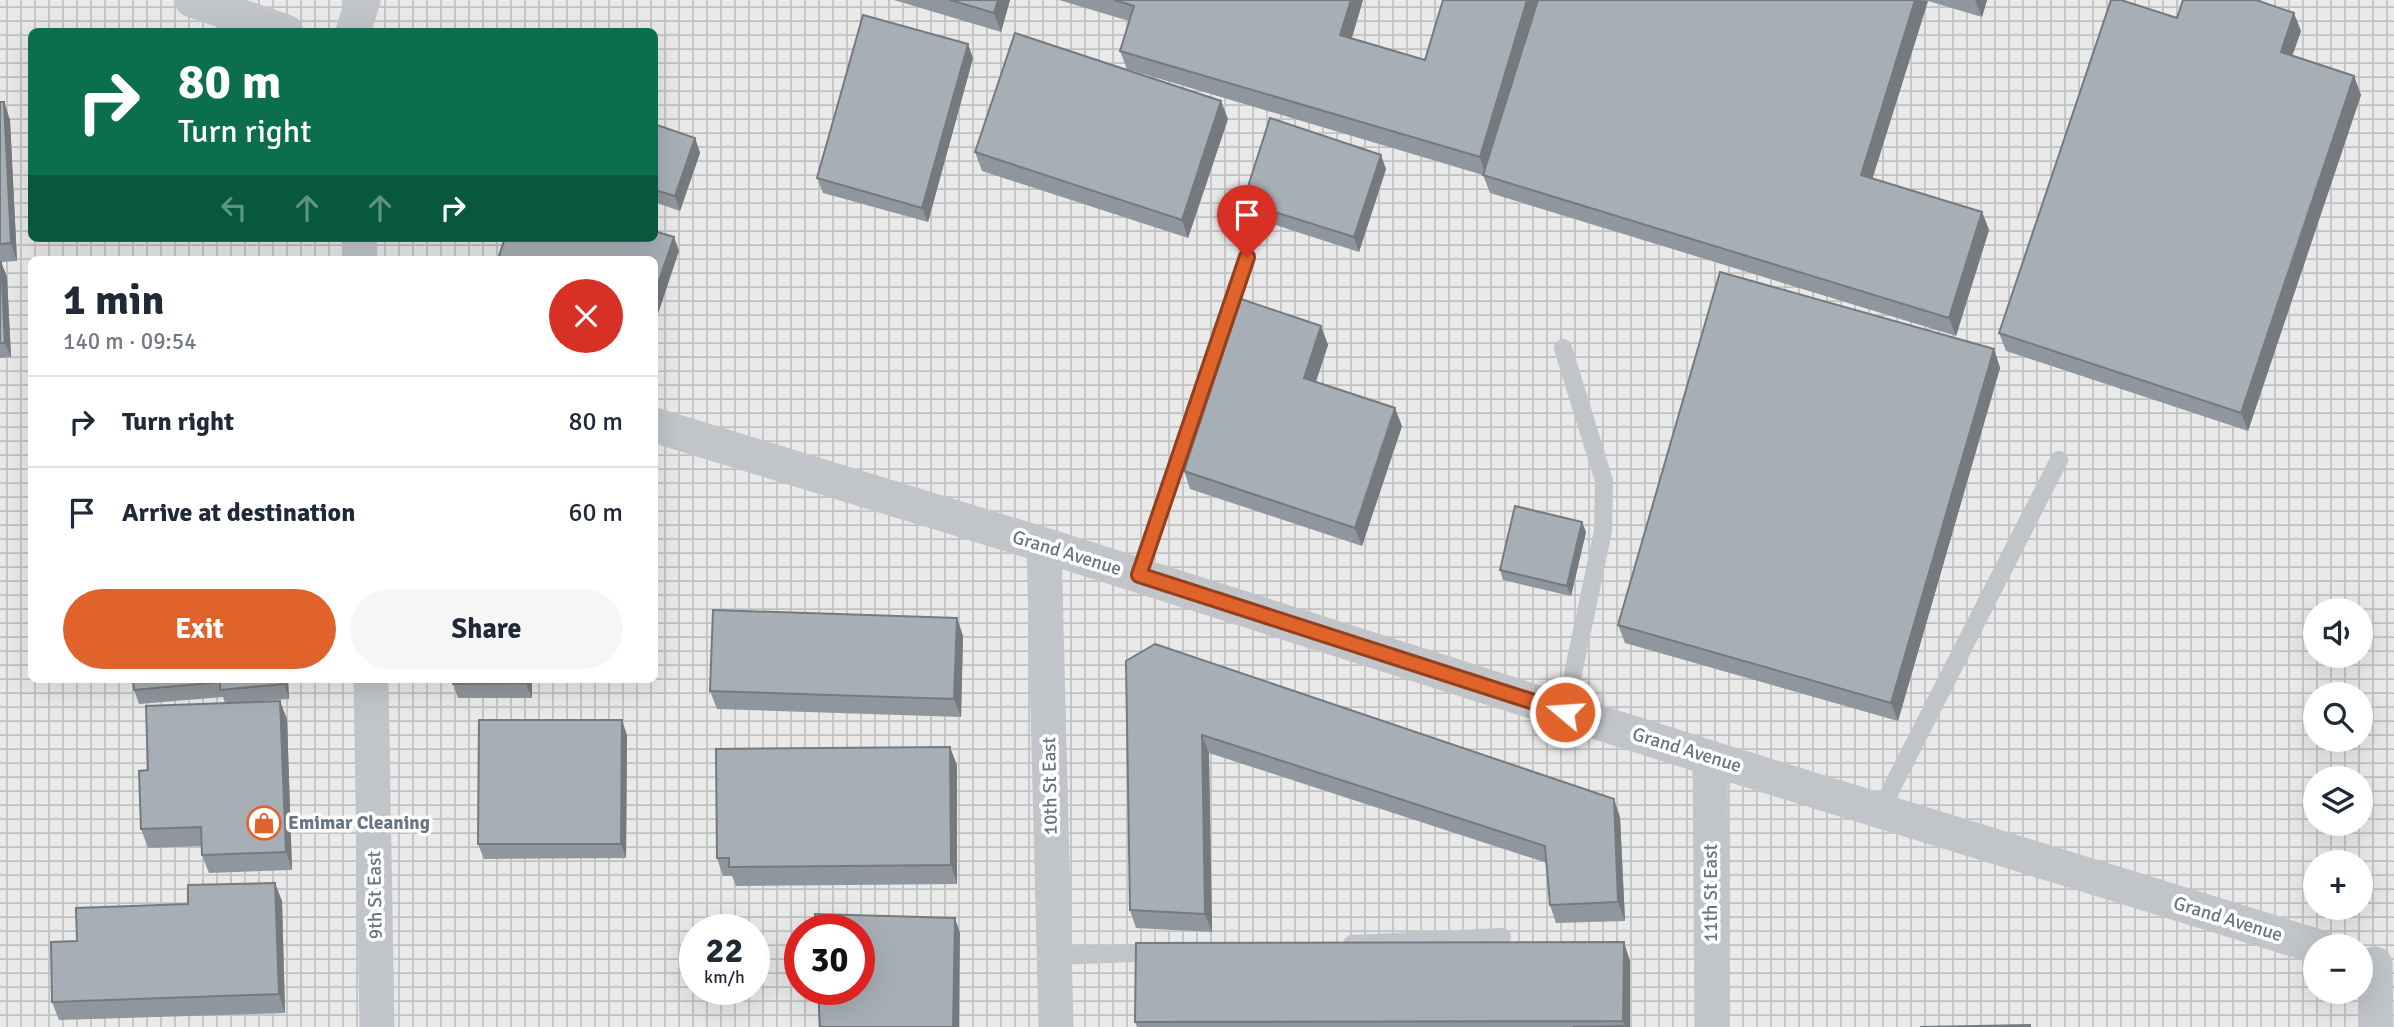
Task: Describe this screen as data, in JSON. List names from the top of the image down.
{
  "streets": {
    "street": [
      "Grand Avenue",
      "10th St East",
      "11th St East",
      "9th St East"
    ]
  },
  "crossings": [
    ["Grand Avenue", "10th St East"],
    ["Grand Avenue", "11th St East"]
  ],
  "places": {
    "shop": ["Emimar Cleaning"]
  },
  "page": {
    "turn": ["80 m", "Turn right"],
    "heading": ["1 min", "140 m · 09:54"],
    "list": [
      {
        "name": "Turn right",
        "value": "80 m"
      },
      {
        "name": "Arrive at destination",
        "value": "60 m"
      }
    ],
    "buttons": ["Exit", "Share"],
    "map_buttons": ["+", "−"],
    "speed": "22 km/h",
    "limit": "30"
  }
}
